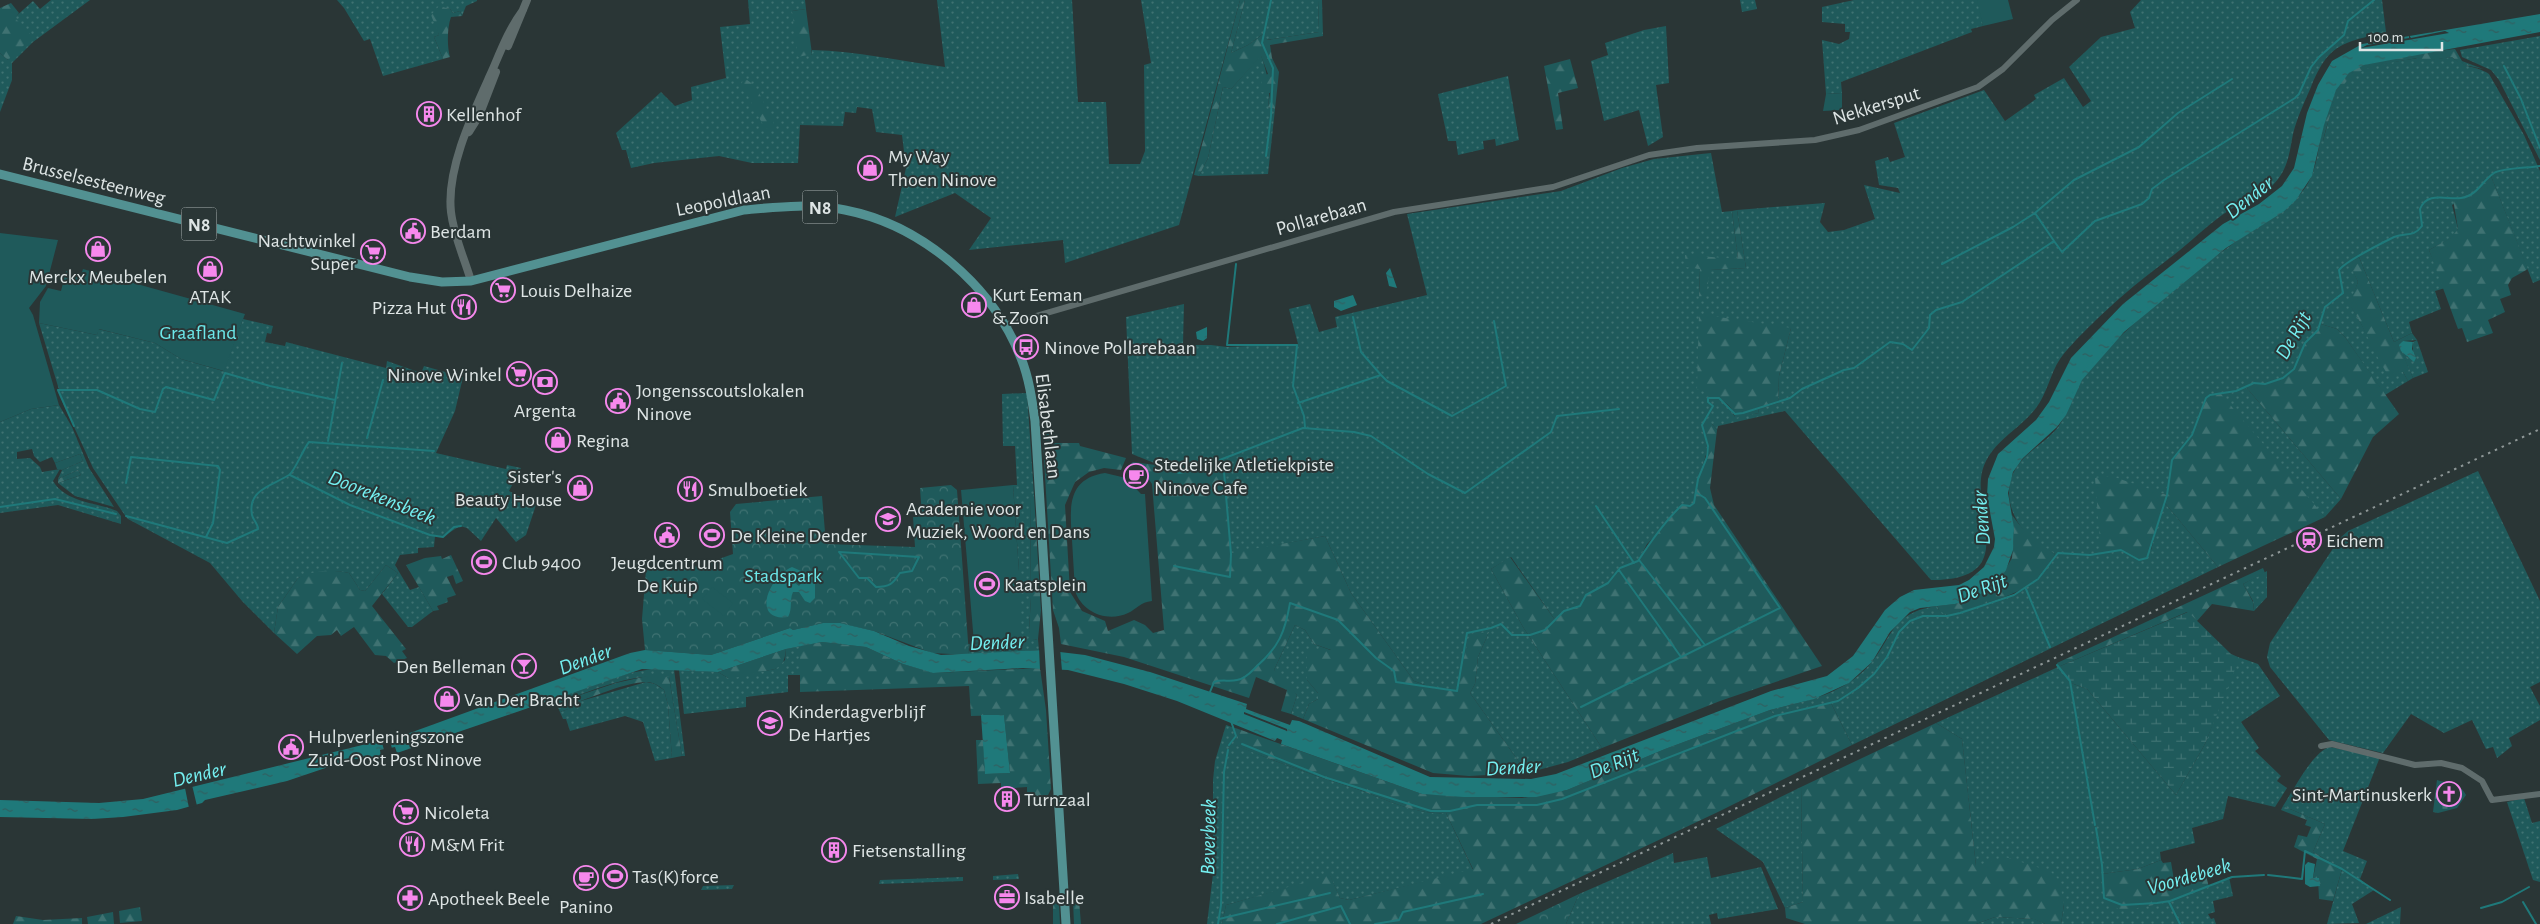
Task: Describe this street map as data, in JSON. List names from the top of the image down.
{
  "streets": {
    "main road": [
      "Brusselsesteenweg",
      "Leopoldlaan",
      "N8",
      "Elisabethlaan"
    ],
    "street": ["Nekkersput", "Pollarebaan"]
  },
  "crossings": [
    ["Nekkersput", "Pollarebaan"],
    ["Brusselsesteenweg", "Leopoldlaan"],
    ["Leopoldlaan", "Pollarebaan"],
    ["Leopoldlaan", "Elisabethlaan"],
    ["Pollarebaan", "Elisabethlaan"]
  ],
  "water": [
    "Dender",
    "De Rijt",
    "Doorekensbeek",
    "Beverbeek",
    "Voordebeek"
  ],
  "parks": ["Graafland", "Stadspark"],
  "places": {
    "building": ["Kellenhof", "Turnzaal", "Fietsenstalling"],
    "shop": [
      "My Way Thoen Ninove",
      "Merckx Meubelen",
      "ATAK",
      "Kurt Eeman & Zoon",
      "Regina",
      "Sister's Beauty House",
      "Van Der Bracht"
    ],
    "public building": [
      "Berdam",
      "Jongensscoutslokalen Ninove",
      "Jeugdcentrum De Kuip",
      "Hulpverleningszone Zuid-Oost Post Ninove"
    ],
    "supermarket": [
      "Nachtwinkel Super",
      "Louis Delhaize",
      "Ninove Winkel",
      "Nicoleta"
    ],
    "restaurant": ["Pizza Hut", "Smulboetiek", "M&M Frit"],
    "bus stop": ["Ninove Pollarebaan"],
    "bank": ["Argenta"],
    "cafe": ["Stedelijke Atletiekpiste Ninove Cafe", "Panino"],
    "school or university": ["Academie voor Muziek, Woord en Dans", "Kinderdagverblijf De Hartjes"],
    "sports": [
      "De Kleine Dender",
      "Club 9400",
      "Kaatsplein",
      "Tas(K)force"
    ],
    "station": ["Eichem"],
    "bar": ["Den Belleman"],
    "church": ["Sint-Martinuskerk"],
    "office": ["Isabelle"],
    "pharmacy": ["Apotheek Beele"]
  },
  "scale_bar": "100 m"
}
